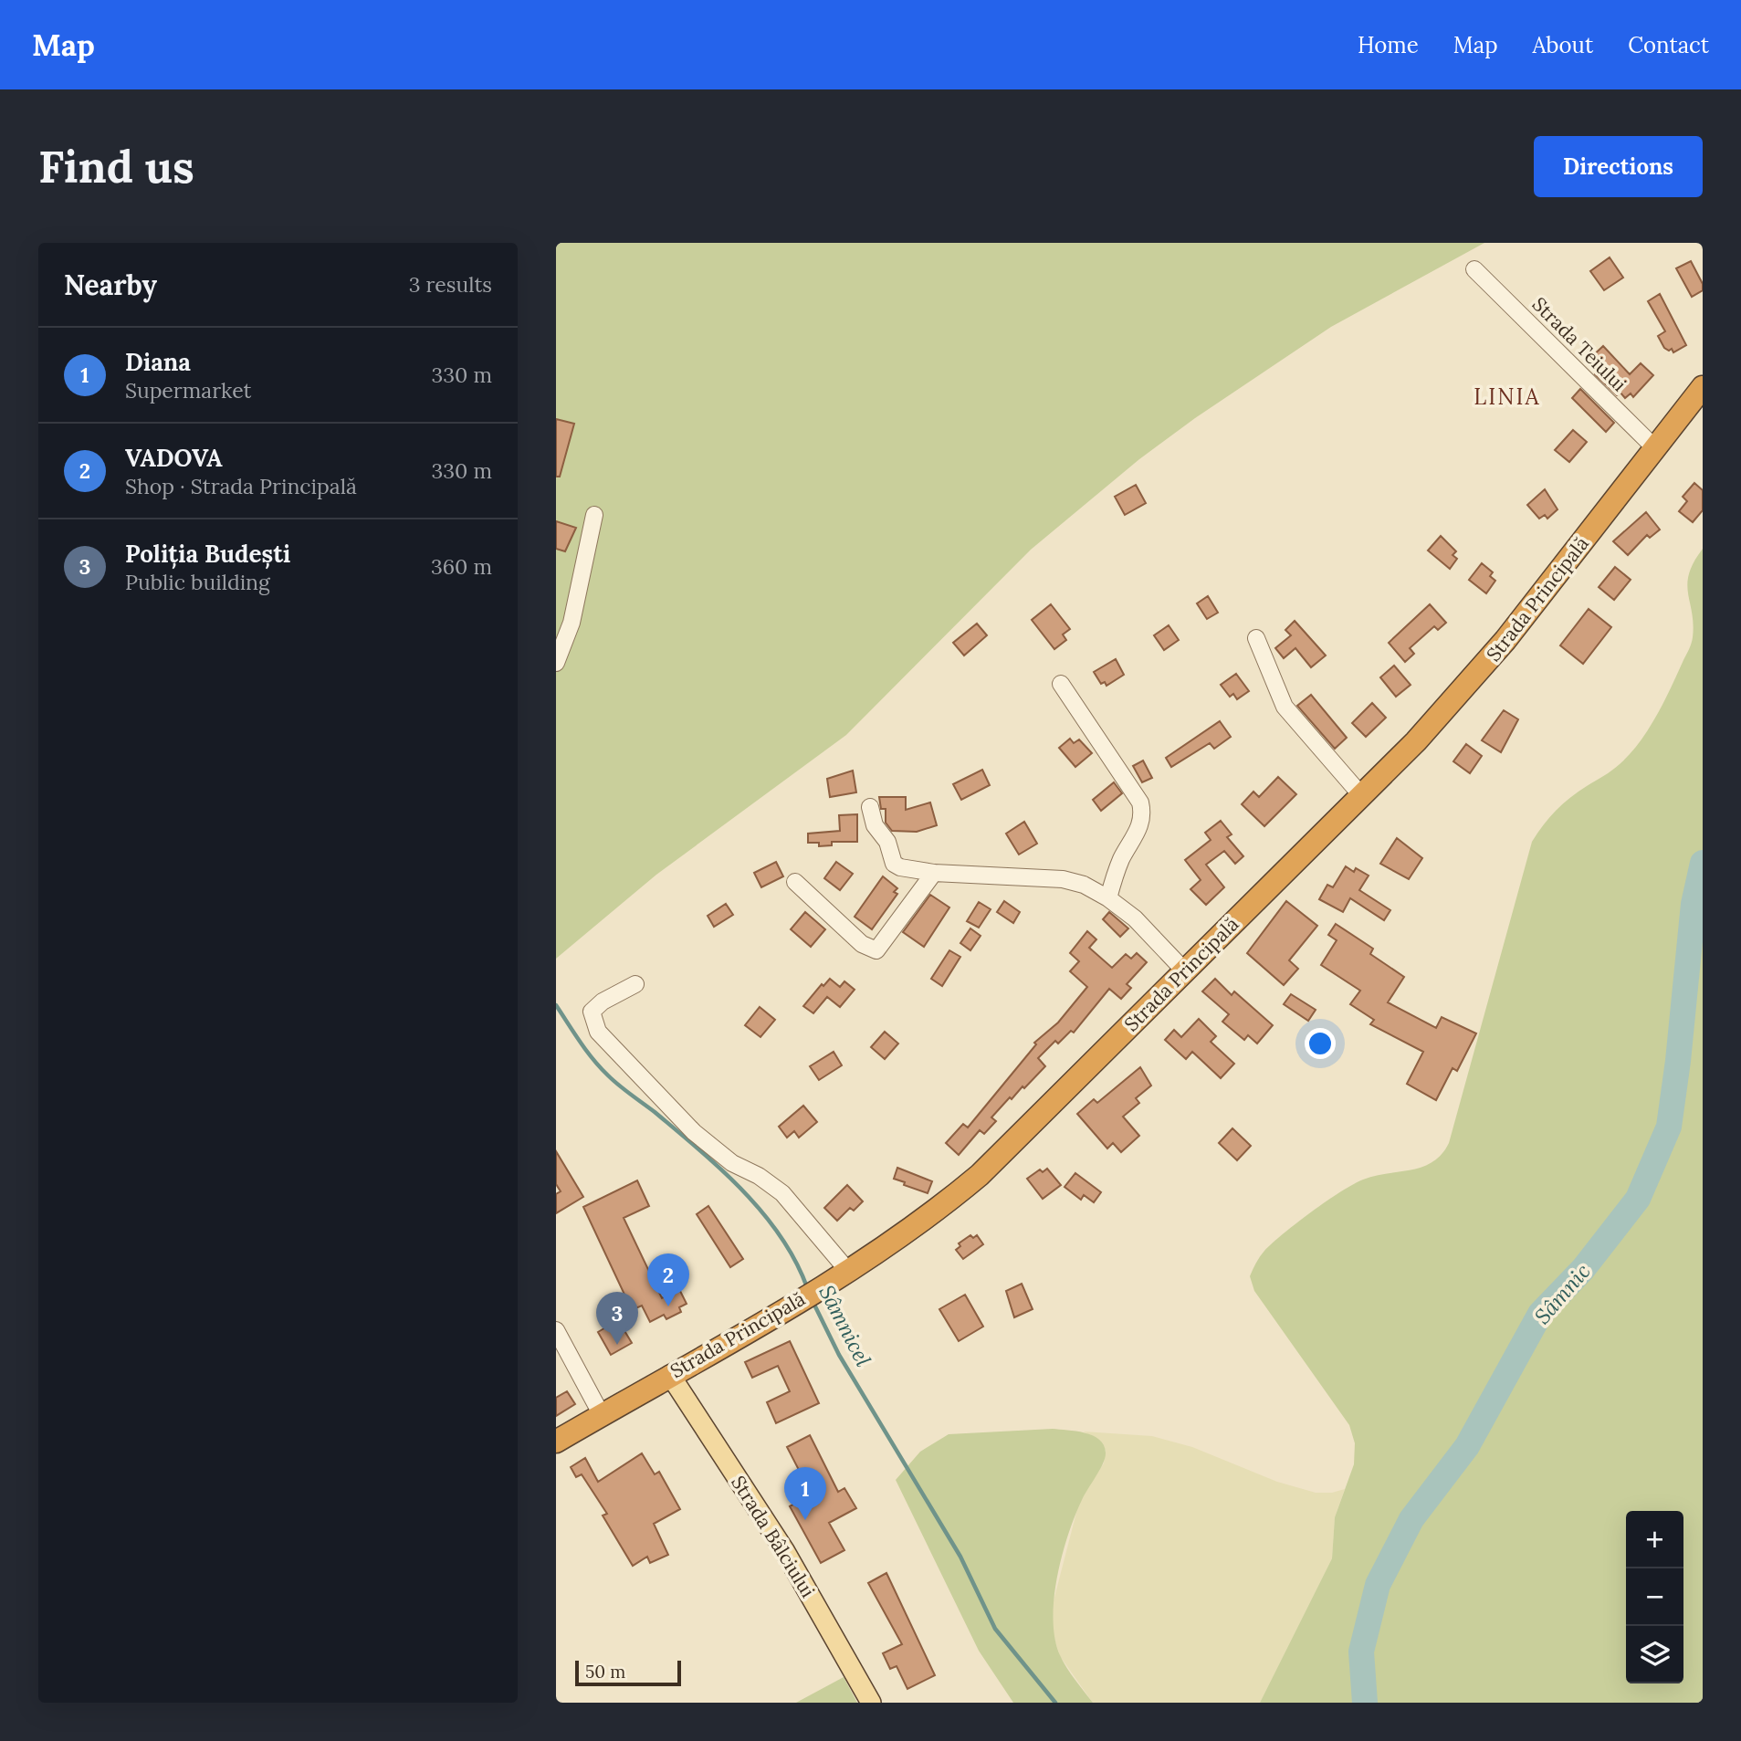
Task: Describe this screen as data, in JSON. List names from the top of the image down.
{
  "streets": {
    "highway": ["Strada Principală"],
    "main road": ["Strada Bâlciului"],
    "street": ["Strada Teiului"]
  },
  "crossings": [
    ["Strada Teiului", "Strada Principală"],
    ["Strada Principală", "Strada Bâlciului"]
  ],
  "districts": ["LINIA"],
  "water": ["Sâmnic", "Sâmnicel"],
  "scale_bar": "50 m",
  "page": {
    "header": "Map",
    "nav": [
      "Home",
      "Map",
      "About",
      "Contact"
    ],
    "buttons": "Directions",
    "title": "Find us",
    "heading": ["Nearby", "3 results"],
    "list": [
      {
        "mark": "1",
        "name": "Diana",
        "note": "Supermarket",
        "value": "330 m"
      },
      {
        "mark": "2",
        "name": "VADOVA",
        "note": "Shop · Strada Principală",
        "value": "330 m"
      },
      {
        "mark": "3",
        "name": "Poliția Budești",
        "note": "Public building",
        "value": "360 m"
      }
    ],
    "pins": ["2", "3", "1"],
    "map_buttons": ["+", "−"],
    "scale": "50 m"
  }
}
